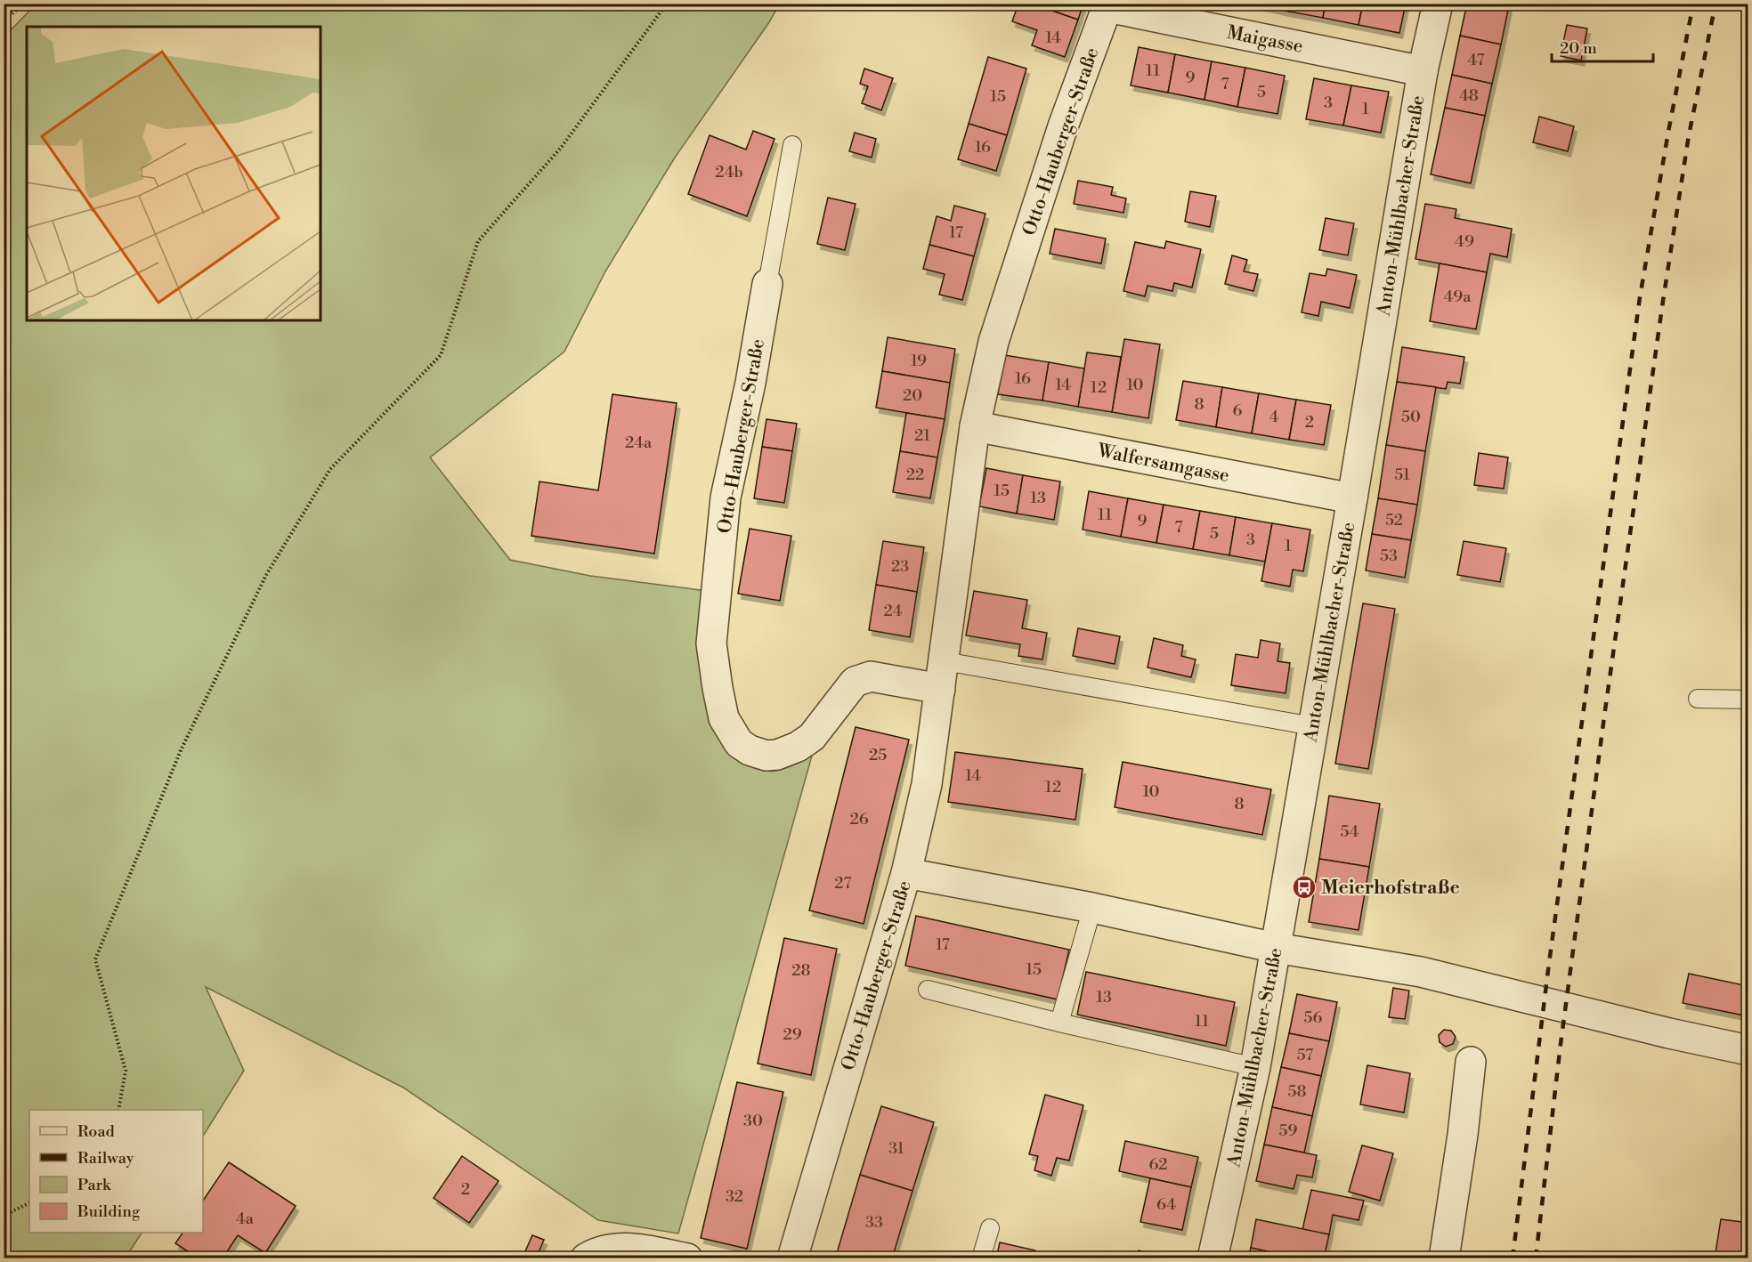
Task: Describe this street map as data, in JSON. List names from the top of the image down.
{
  "streets": {
    "street": [
      "Maigasse",
      "Otto-Hauberger-Straße",
      "Anton-Mühlbacher-Straße",
      "Walfersamgasse"
    ]
  },
  "crossings": [
    ["Maigasse", "Otto-Hauberger-Straße"],
    ["Maigasse", "Anton-Mühlbacher-Straße"],
    ["Otto-Hauberger-Straße", "Walfersamgasse"],
    ["Anton-Mühlbacher-Straße", "Walfersamgasse"]
  ],
  "places": {
    "bus stop": ["Meierhofstraße"]
  },
  "house_numbers": [
    "14",
    "47",
    "11",
    "9",
    "7",
    "5",
    "48",
    "15",
    "3",
    "1",
    "16",
    "24b",
    "17",
    "49",
    "49a",
    "19",
    "16",
    "14",
    "10",
    "12",
    "20",
    "8",
    "6",
    "4",
    "50",
    "2",
    "21",
    "24a",
    "22",
    "51",
    "15",
    "13",
    "11",
    "52",
    "9",
    "7",
    "5",
    "3",
    "1",
    "53",
    "23",
    "24",
    "25",
    "14",
    "12",
    "10",
    "8",
    "26",
    "54",
    "27",
    "17",
    "15",
    "28",
    "13",
    "56",
    "11",
    "29",
    "57",
    "58",
    "30",
    "59",
    "31",
    "62",
    "2",
    "32",
    "64",
    "4a",
    "33"
  ],
  "legend": [
    "Road",
    "Railway",
    "Park",
    "Building"
  ],
  "scale_bar": "20 m"
}
